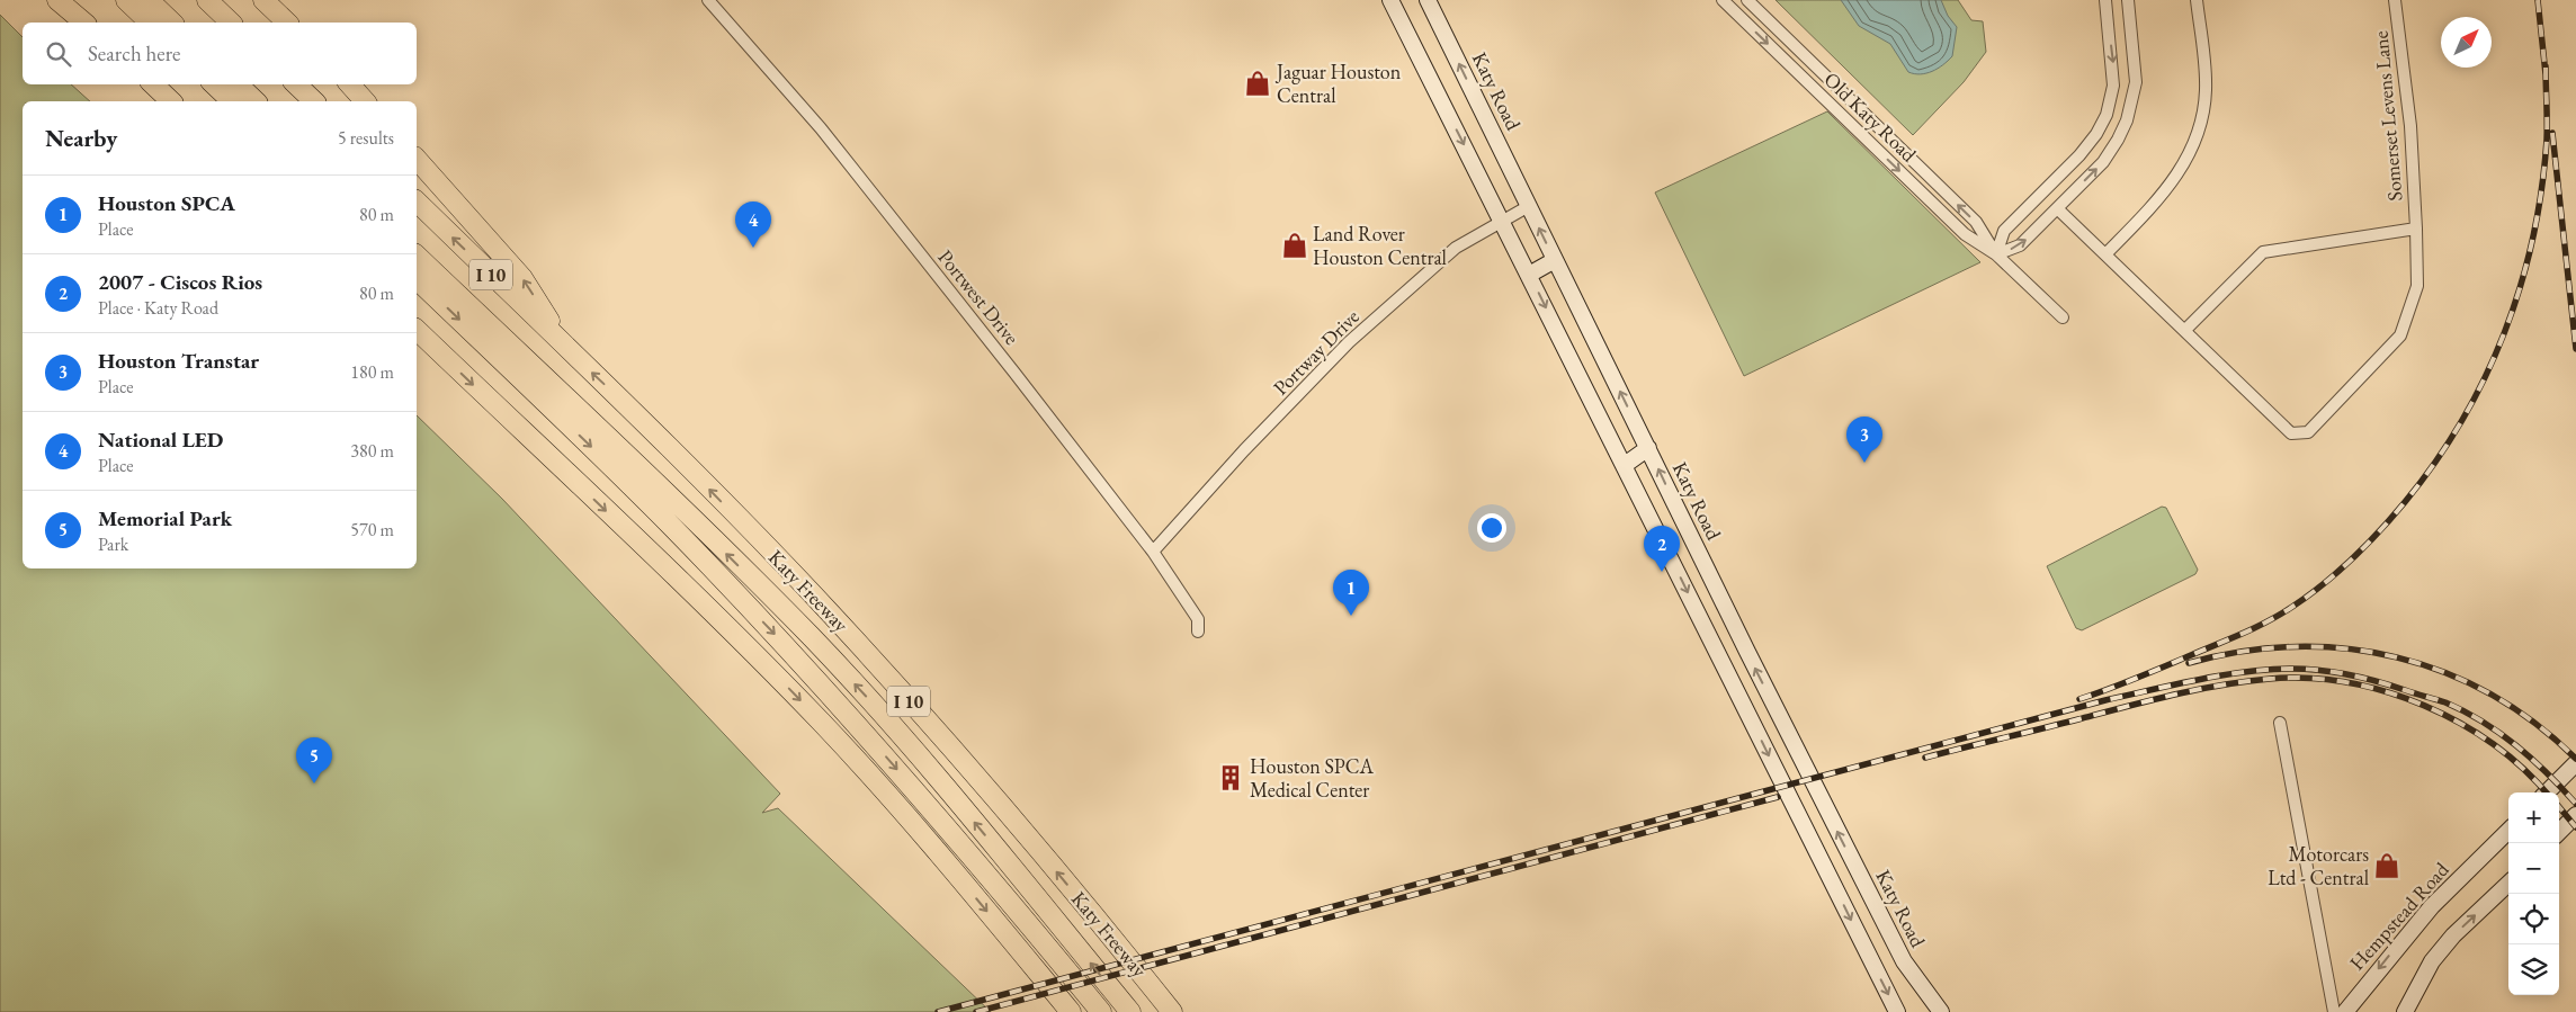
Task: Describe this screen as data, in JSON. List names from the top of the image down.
{
  "streets": {
    "highway": ["I 10", "Katy Freeway"],
    "main road": ["Katy Road", "Hempstead Road"],
    "street": [
      "Somerset Levens Lane",
      "Old Katy Road",
      "Portwest Drive",
      "Portway Drive"
    ]
  },
  "crossings": [
    ["Katy Road", "Portway Drive"],
    ["Portwest Drive", "Portway Drive"]
  ],
  "places": {
    "shop": ["Jaguar Houston Central", "Land Rover Houston Central", "Motorcars Ltd - Central"],
    "building": ["Houston SPCA Medical Center"]
  },
  "north": "top right",
  "page": {
    "search": "Search here",
    "heading": ["Nearby", "5 results"],
    "list": [
      {
        "mark": "1",
        "name": "Houston SPCA",
        "note": "Place",
        "value": "80 m"
      },
      {
        "mark": "2",
        "name": "2007 - Ciscos Rios",
        "note": "Place · Katy Road",
        "value": "80 m"
      },
      {
        "mark": "3",
        "name": "Houston Transtar",
        "note": "Place",
        "value": "180 m"
      },
      {
        "mark": "4",
        "name": "National LED",
        "note": "Place",
        "value": "380 m"
      },
      {
        "mark": "5",
        "name": "Memorial Park",
        "note": "Park",
        "value": "570 m"
      }
    ],
    "pins": [
      "4",
      "3",
      "2",
      "1",
      "5"
    ],
    "map_buttons": ["+", "−"]
  }
}
